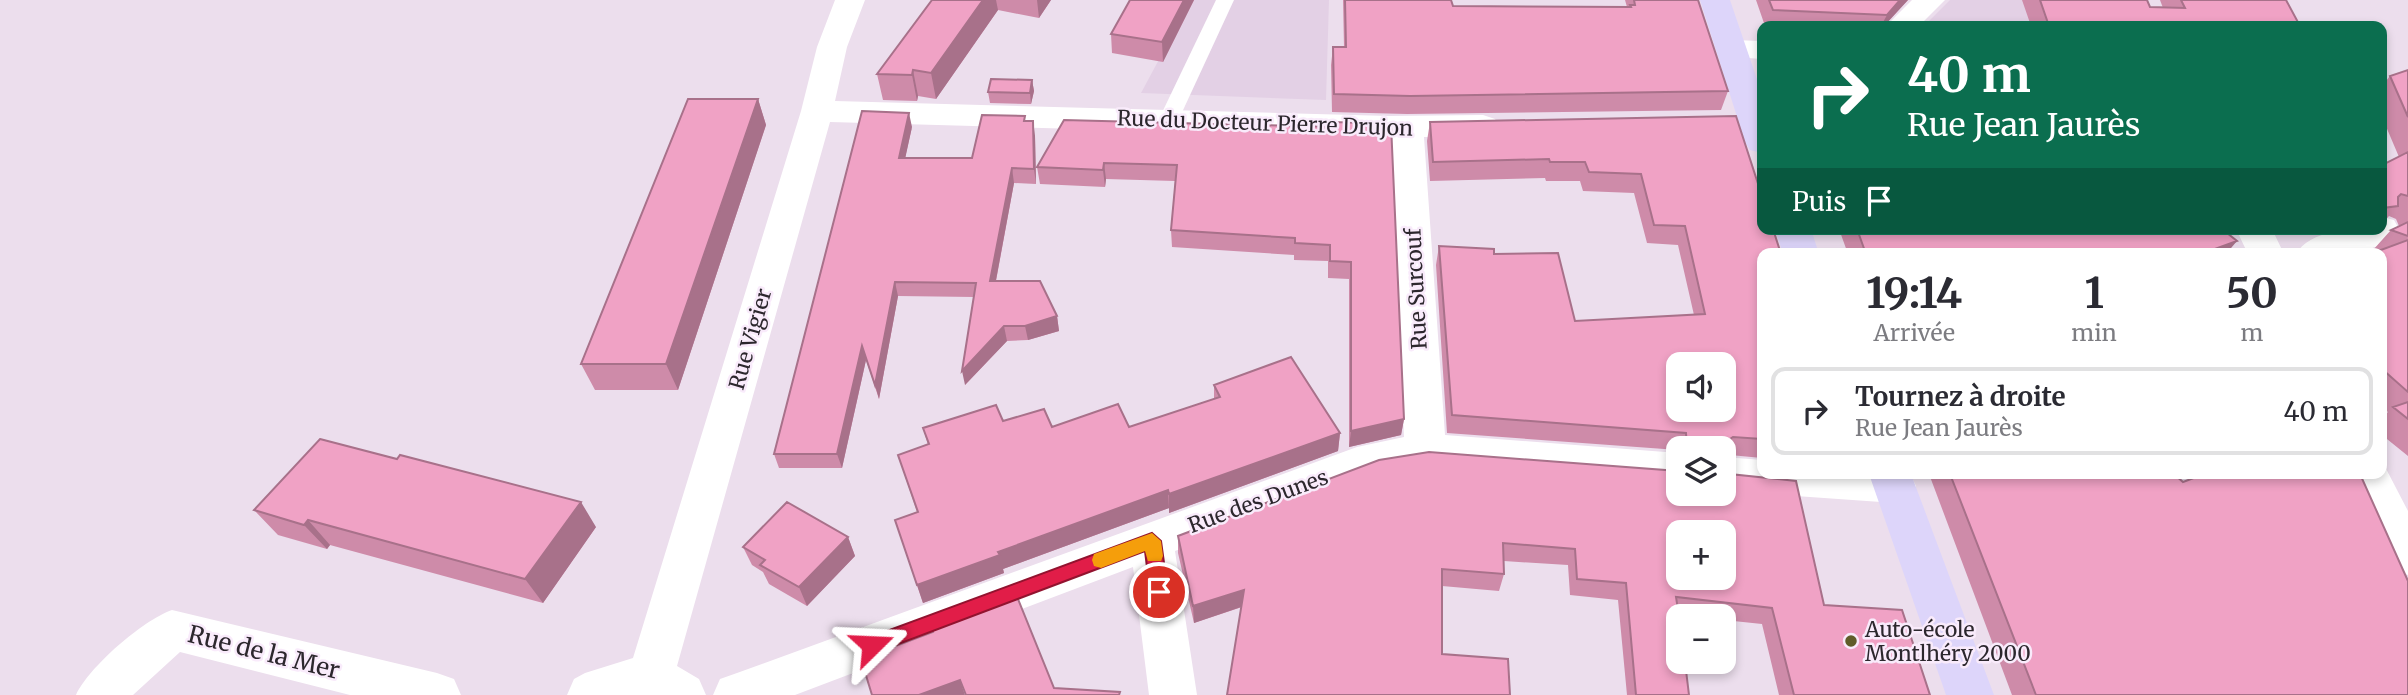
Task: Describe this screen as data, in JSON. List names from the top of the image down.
{
  "streets": {
    "street": [
      "Rue du Docteur Pierre Drujon",
      "Rue Surcouf",
      "Rue Vigier",
      "Rue des Dunes",
      "Rue de la Mer"
    ]
  },
  "crossings": [
    ["Rue du Docteur Pierre Drujon", "Rue Surcouf"],
    ["Rue du Docteur Pierre Drujon", "Rue Vigier"],
    ["Rue Surcouf", "Rue des Dunes"]
  ],
  "places": ["Auto-école Montlhéry 2000"],
  "page": {
    "turn": ["40 m", "Rue Jean Jaurès"],
    "then": "Puis",
    "eta": [
      "19:14",
      "Arrivée",
      "1",
      "min",
      "50",
      "m"
    ],
    "map_buttons": ["+", "−"],
    "list": [
      {
        "name": "Tournez à droite",
        "note": "Rue Jean Jaurès",
        "value": "40 m"
      }
    ]
  }
}
